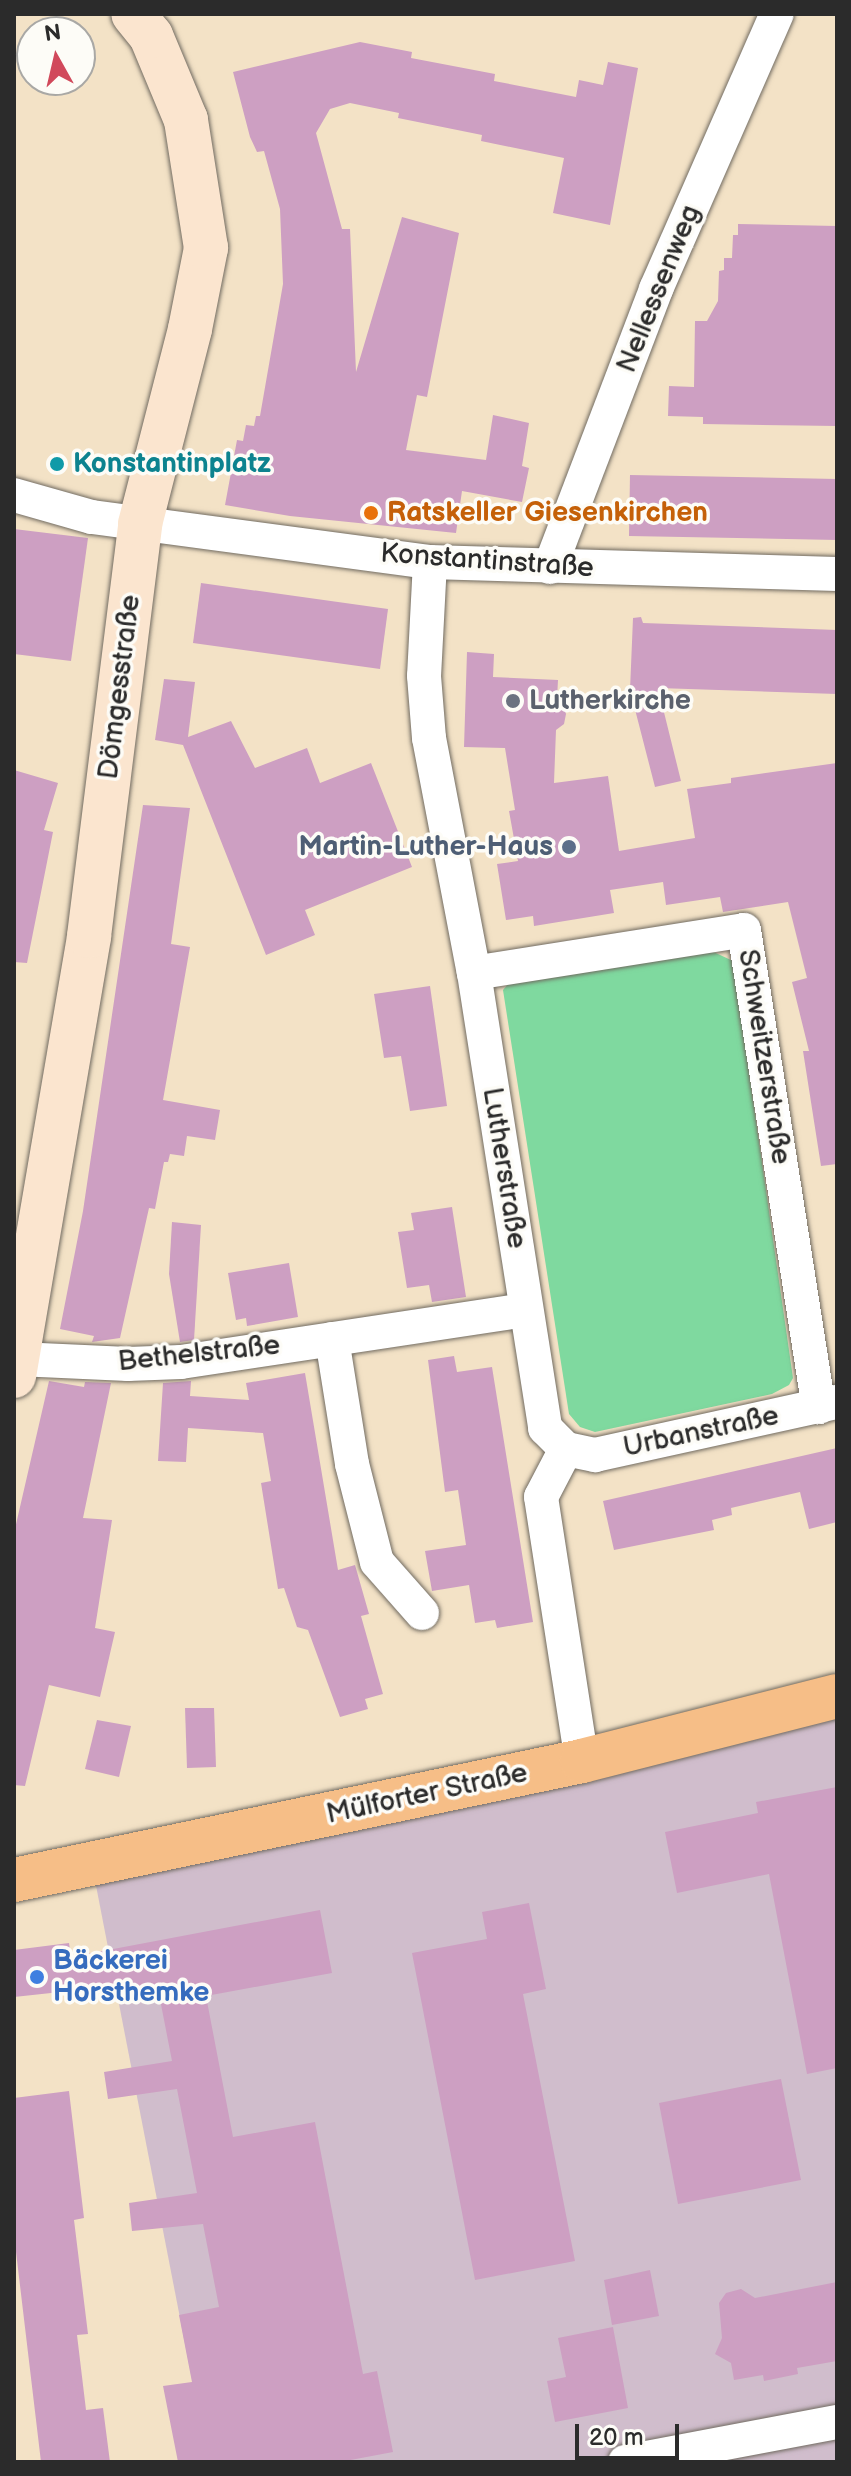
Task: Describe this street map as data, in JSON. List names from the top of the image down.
{
  "streets": {
    "main road": ["Dömgesstraße", "Mülforter Straße"],
    "street": [
      "Nellessenweg",
      "Konstantinstraße",
      "Schweitzerstraße",
      "Lutherstraße",
      "Bethelstraße",
      "Urbanstraße"
    ]
  },
  "crossings": [
    ["Nellessenweg", "Konstantinstraße"],
    ["Konstantinstraße", "Dömgesstraße"],
    ["Konstantinstraße", "Lutherstraße"],
    ["Dömgesstraße", "Bethelstraße"],
    ["Schweitzerstraße", "Lutherstraße"],
    ["Schweitzerstraße", "Urbanstraße"],
    ["Lutherstraße", "Bethelstraße"],
    ["Lutherstraße", "Urbanstraße"]
  ],
  "places": [
    "Konstantinplatz",
    "Ratskeller Giesenkirchen",
    "Lutherkirche",
    "Martin-Luther-Haus",
    "Bäckerei Horsthemke"
  ],
  "scale_bar": "20 m",
  "north": "top"
}
